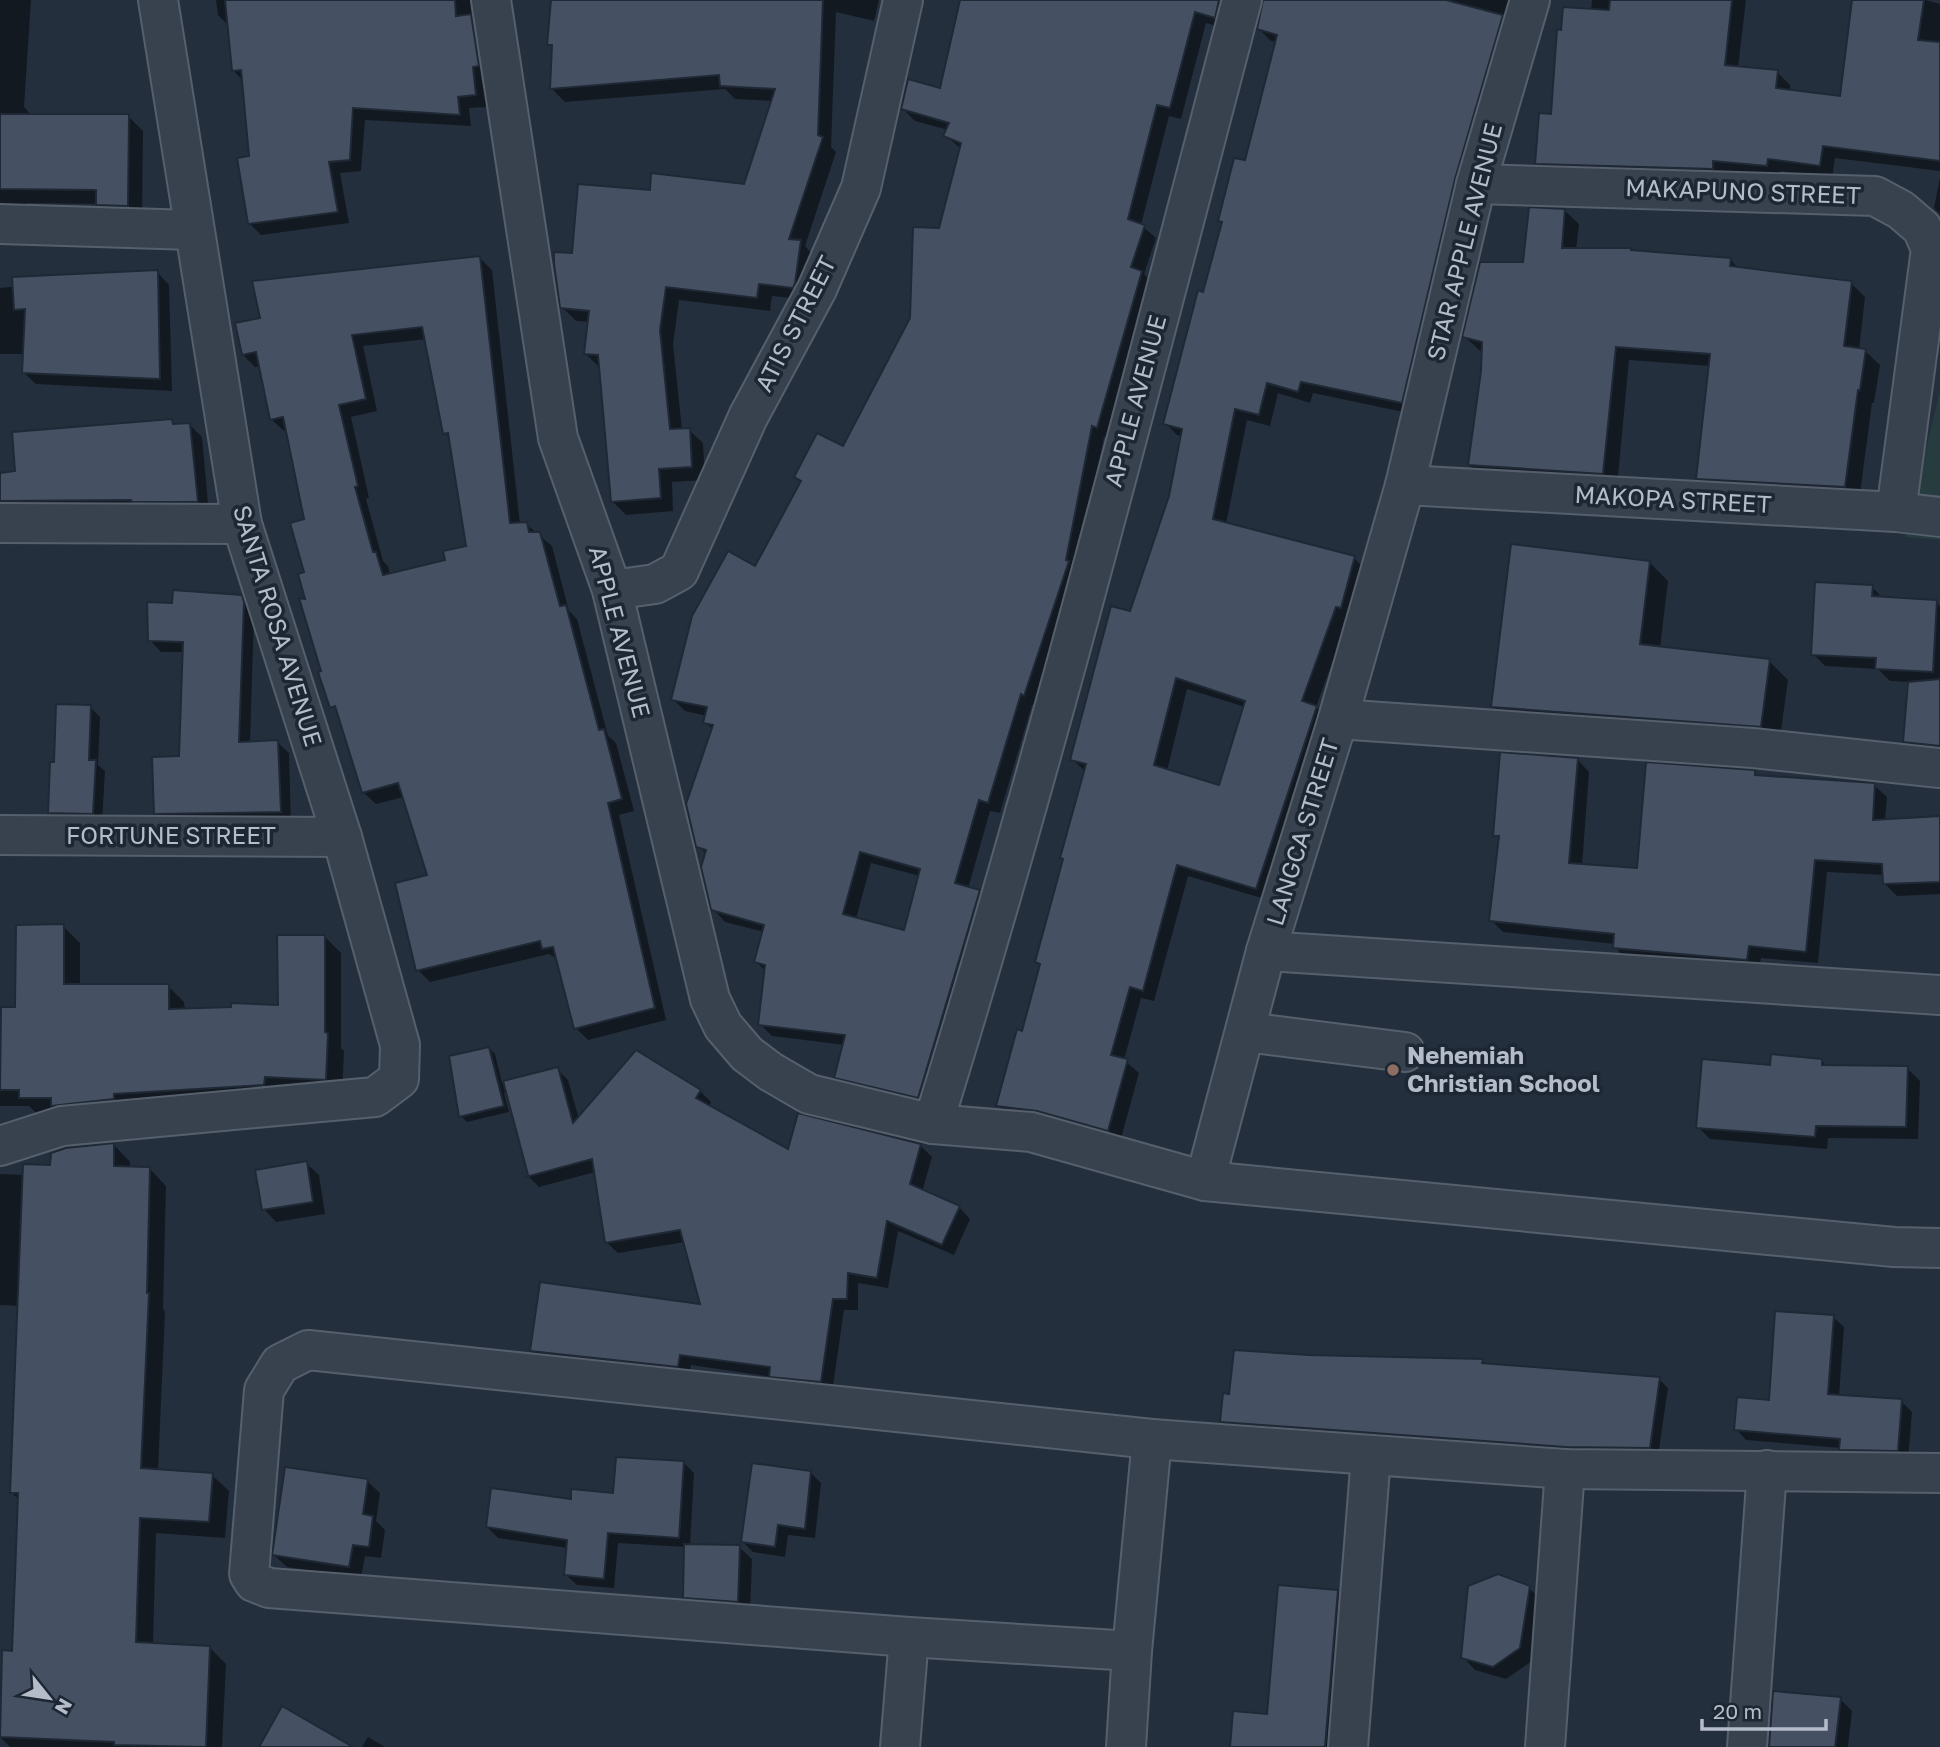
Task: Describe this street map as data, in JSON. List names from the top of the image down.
{
  "streets": {
    "street": [
      "MAKAPUNO STREET",
      "STAR APPLE AVENUE",
      "ATIS STREET",
      "APPLE AVENUE",
      "MAKOPA STREET",
      "SANTA ROSA AVENUE",
      "LANGCA STREET",
      "FORTUNE STREET"
    ]
  },
  "crossings": [
    ["MAKAPUNO STREET", "STAR APPLE AVENUE"],
    ["MAKAPUNO STREET", "MAKOPA STREET"],
    ["STAR APPLE AVENUE", "MAKOPA STREET"],
    ["STAR APPLE AVENUE", "LANGCA STREET"],
    ["ATIS STREET", "APPLE AVENUE"],
    ["APPLE AVENUE", "LANGCA STREET"],
    ["MAKOPA STREET", "LANGCA STREET"],
    ["SANTA ROSA AVENUE", "FORTUNE STREET"]
  ],
  "places": ["Nehemiah Christian School"],
  "scale_bar": "20 m",
  "north": "bottom right"
}
